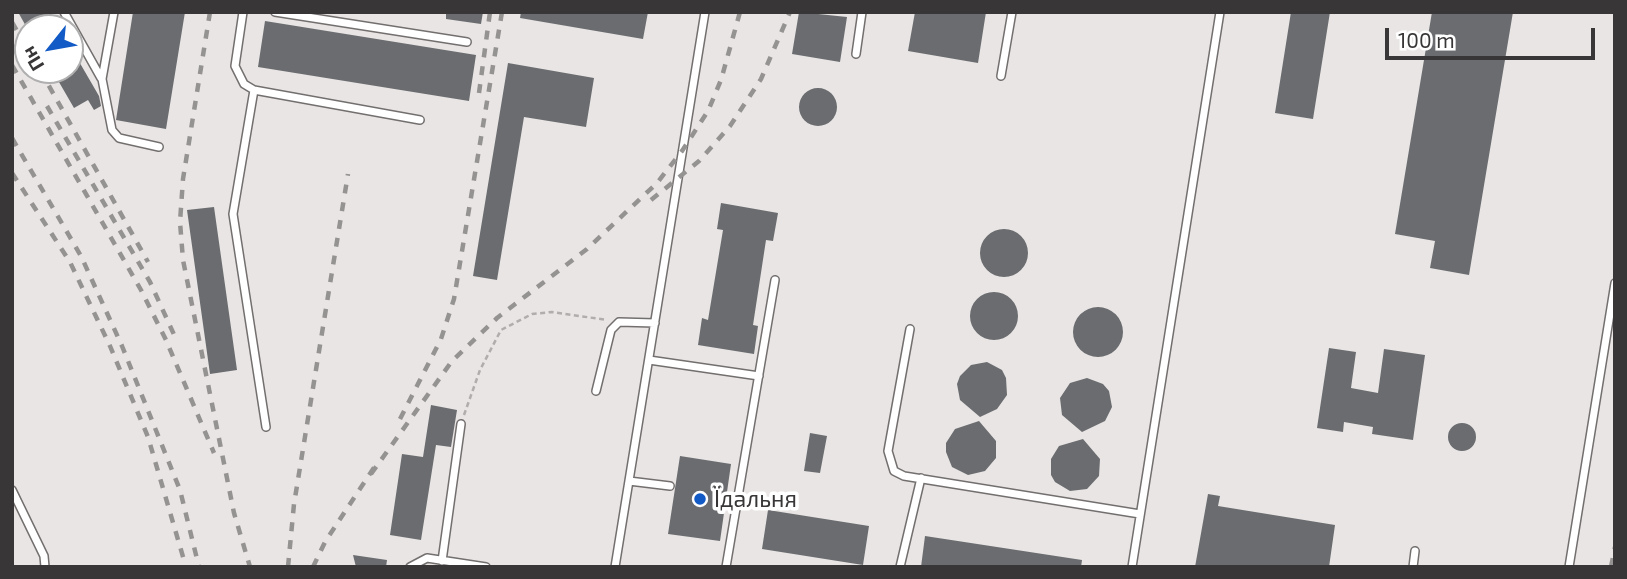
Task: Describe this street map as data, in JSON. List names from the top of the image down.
{
  "places": ["Їдальня"],
  "scale_bar": "100 m",
  "north": "bottom left"
}
